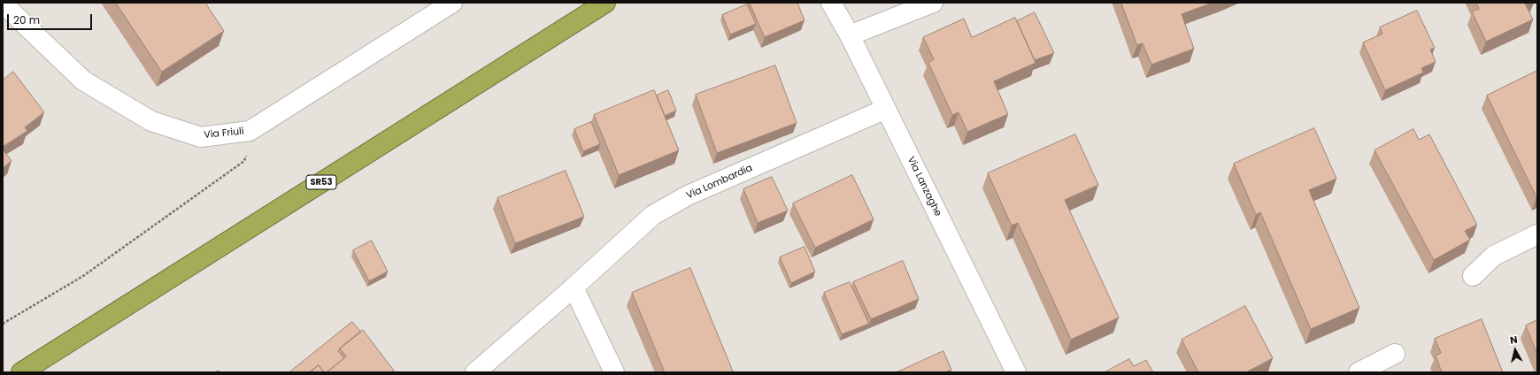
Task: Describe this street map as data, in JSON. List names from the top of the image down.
{
  "streets": {
    "highway": ["SR53"],
    "street": ["Via Friuli", "Via Lombardia", "Via Lanzaghe"]
  },
  "crossings": [
    ["Via Lombardia", "Via Lanzaghe"]
  ],
  "scale_bar": "20 m",
  "north": "top"
}
